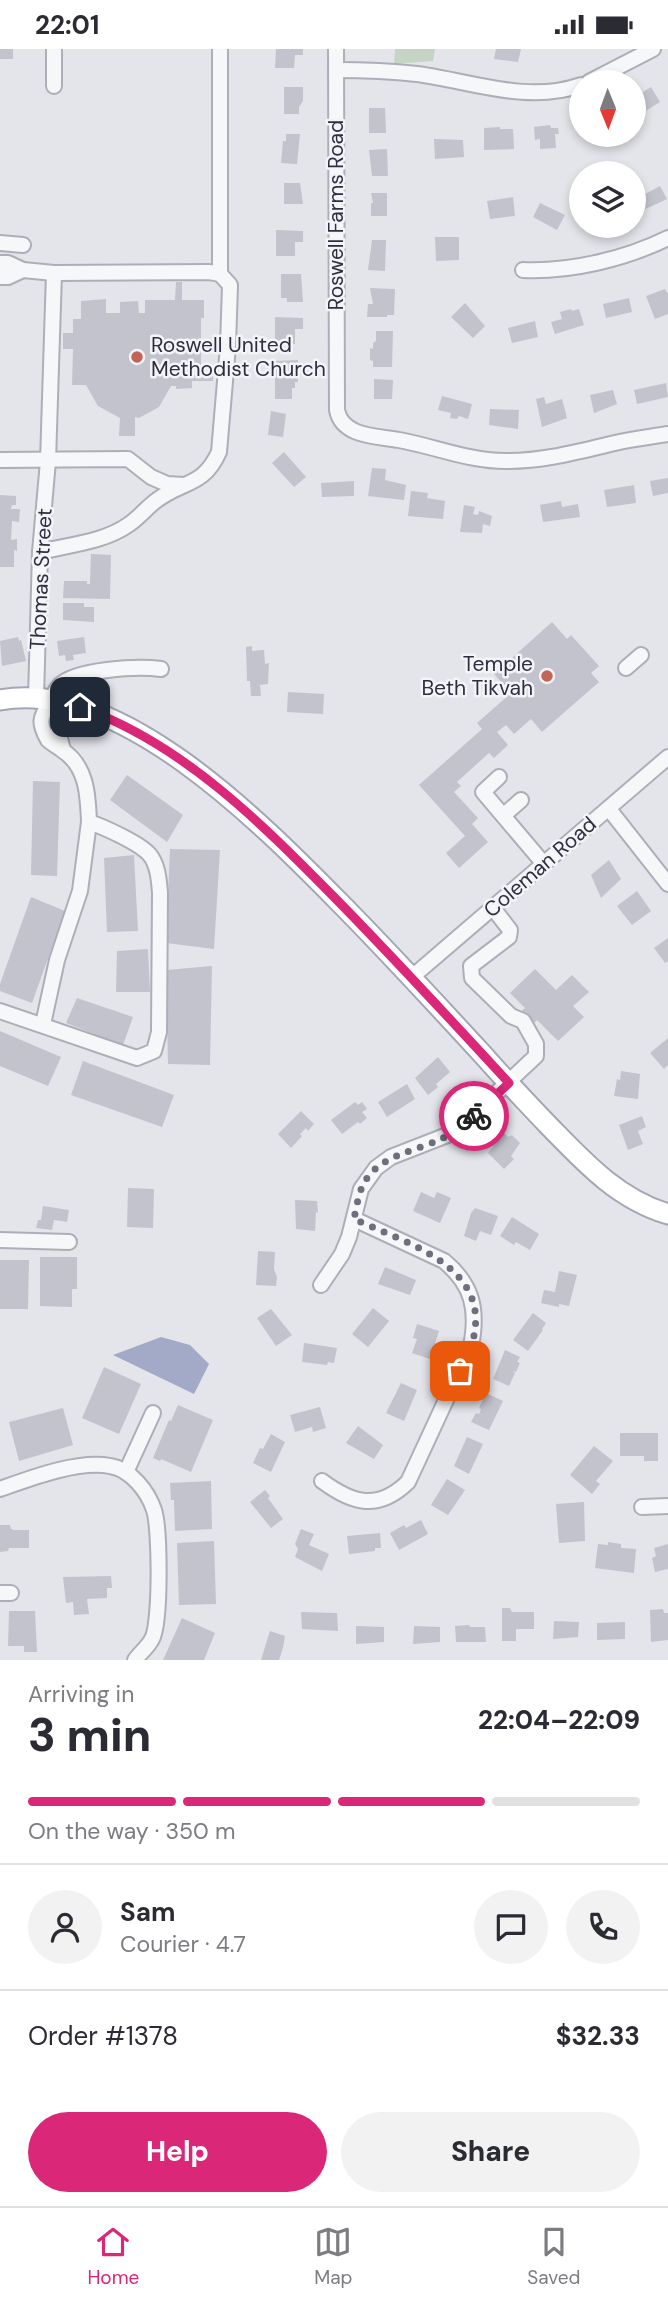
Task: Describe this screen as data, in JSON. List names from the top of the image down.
{
  "streets": {
    "street": ["Roswell Farms Road", "Thomas Street", "Coleman Road"]
  },
  "places": ["Roswell United Methodist Church", "Temple Beth Tikvah"],
  "north": "bottom",
  "page": {
    "status": "22:01",
    "heading": ["3 min", "Arriving in", "22:04–22:09"],
    "panel": [
      "Sam",
      "Courier · 4.7",
      "Order #1378",
      "$32.33"
    ],
    "bar": "On the way · 350 m",
    "buttons": ["Help", "Share"],
    "tabs": ["Home", "Map", "Saved"]
  }
}
